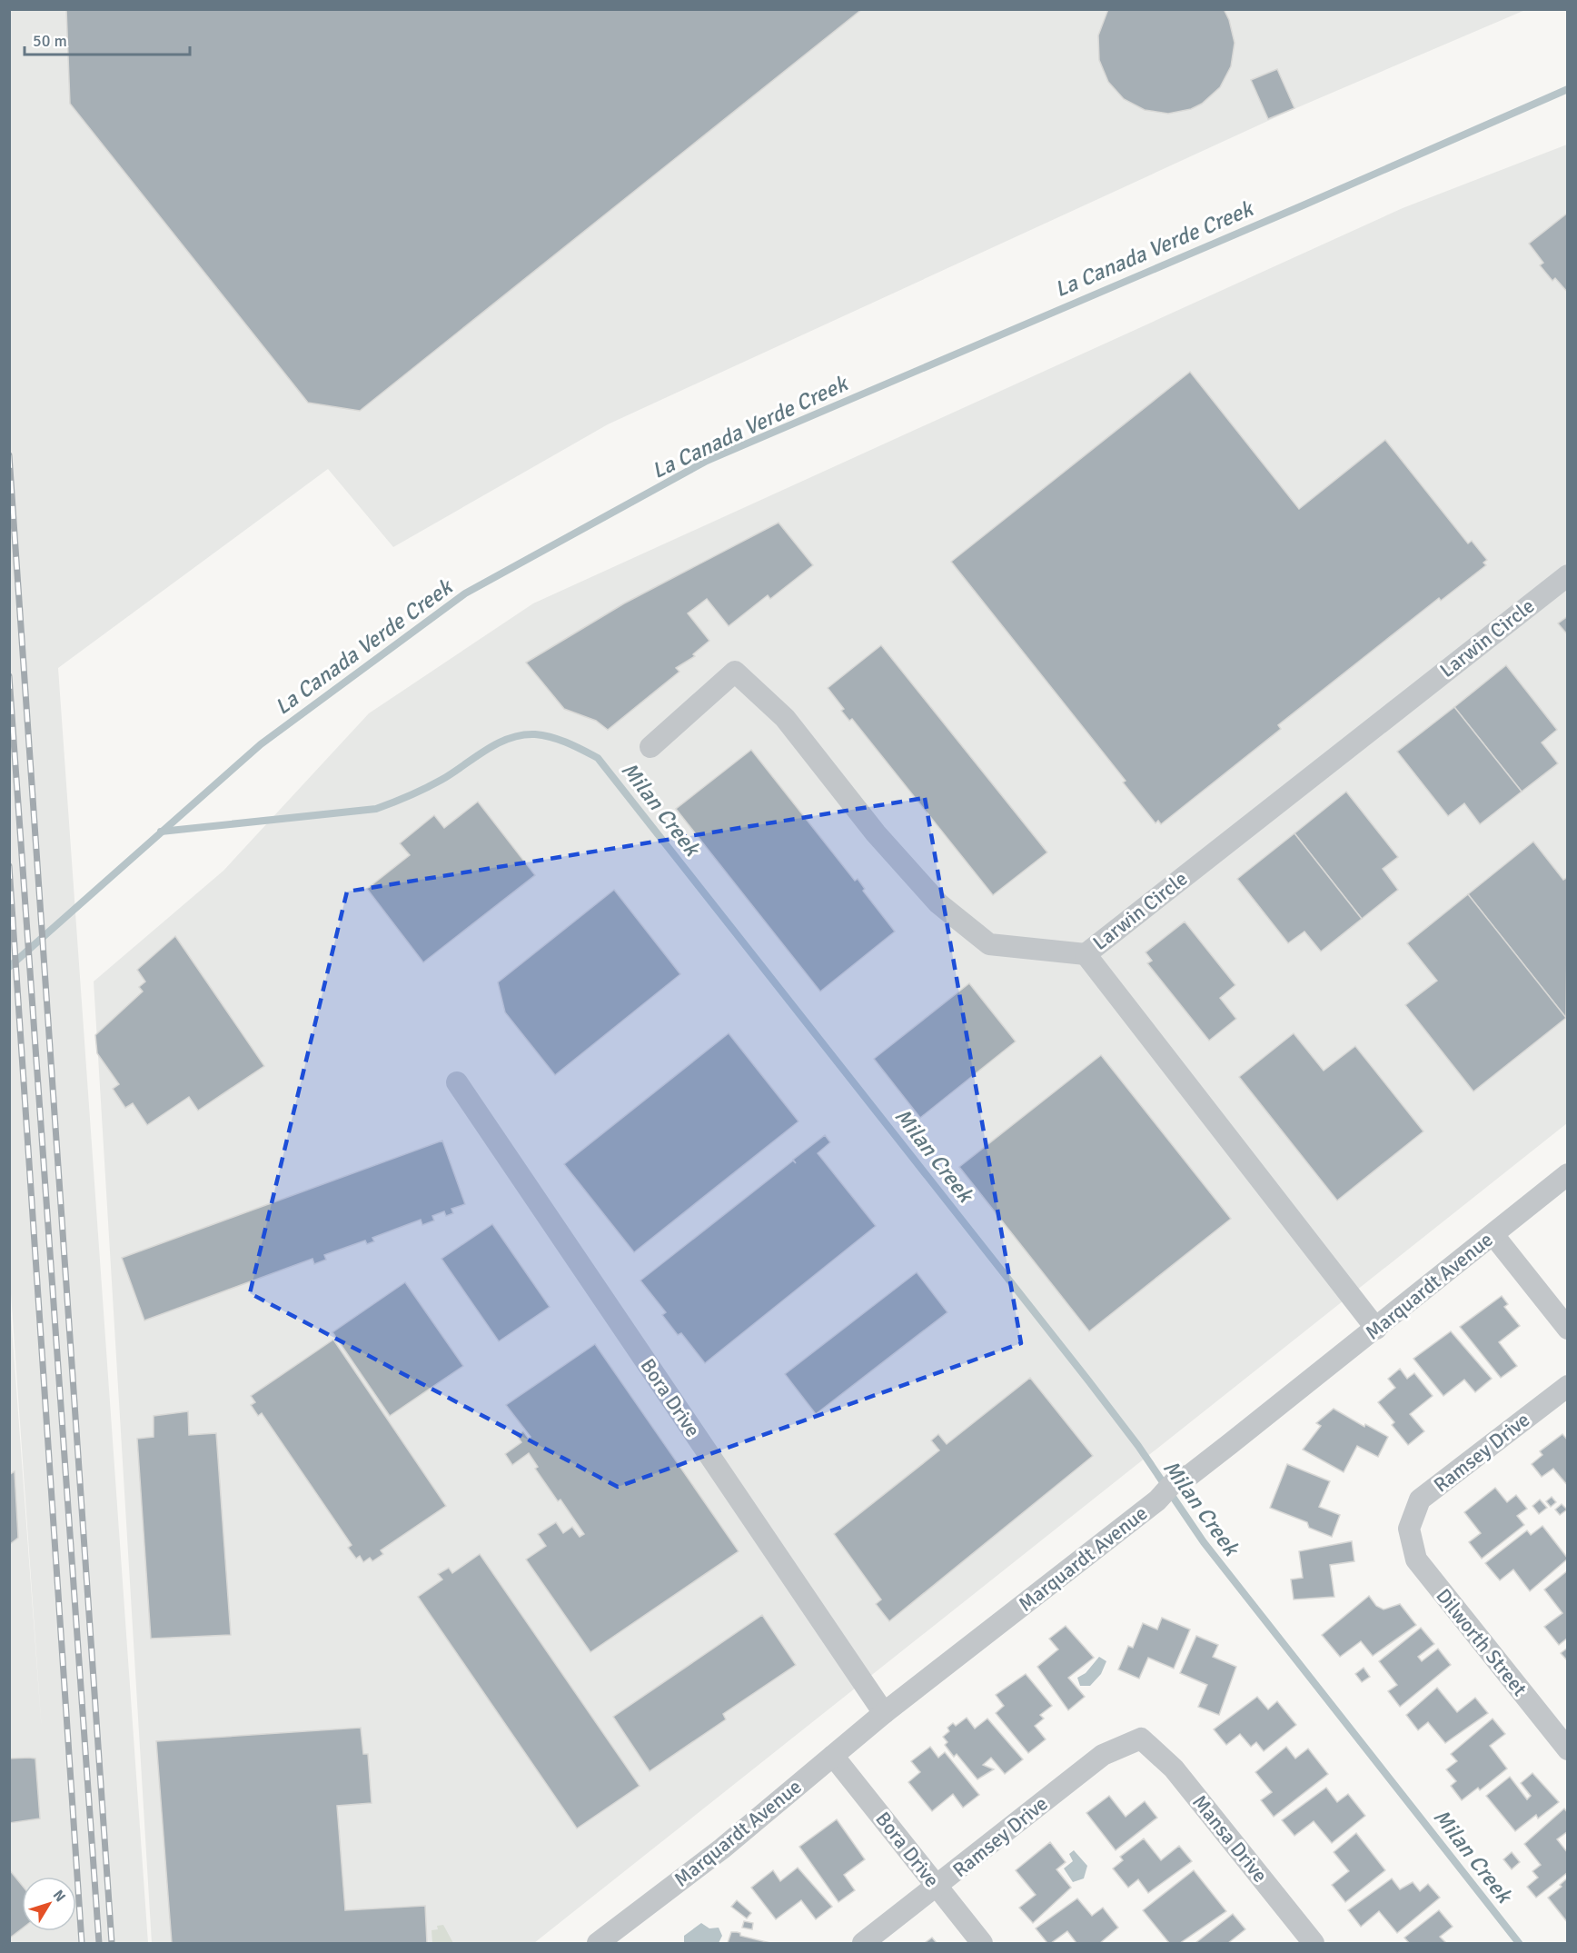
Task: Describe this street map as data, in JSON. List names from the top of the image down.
{
  "streets": {
    "street": [
      "Larwin Circle",
      "Marquardt Avenue",
      "Bora Drive",
      "Ramsey Drive",
      "Dilworth Street",
      "Mansa Drive"
    ]
  },
  "crossings": [
    ["Larwin Circle", "Marquardt Avenue"],
    ["Marquardt Avenue", "Bora Drive"],
    ["Bora Drive", "Ramsey Drive"],
    ["Ramsey Drive", "Dilworth Street"],
    ["Ramsey Drive", "Mansa Drive"]
  ],
  "water": ["La Canada Verde Creek", "Milan Creek"],
  "scale_bar": "50 m",
  "north": "top right"
}
